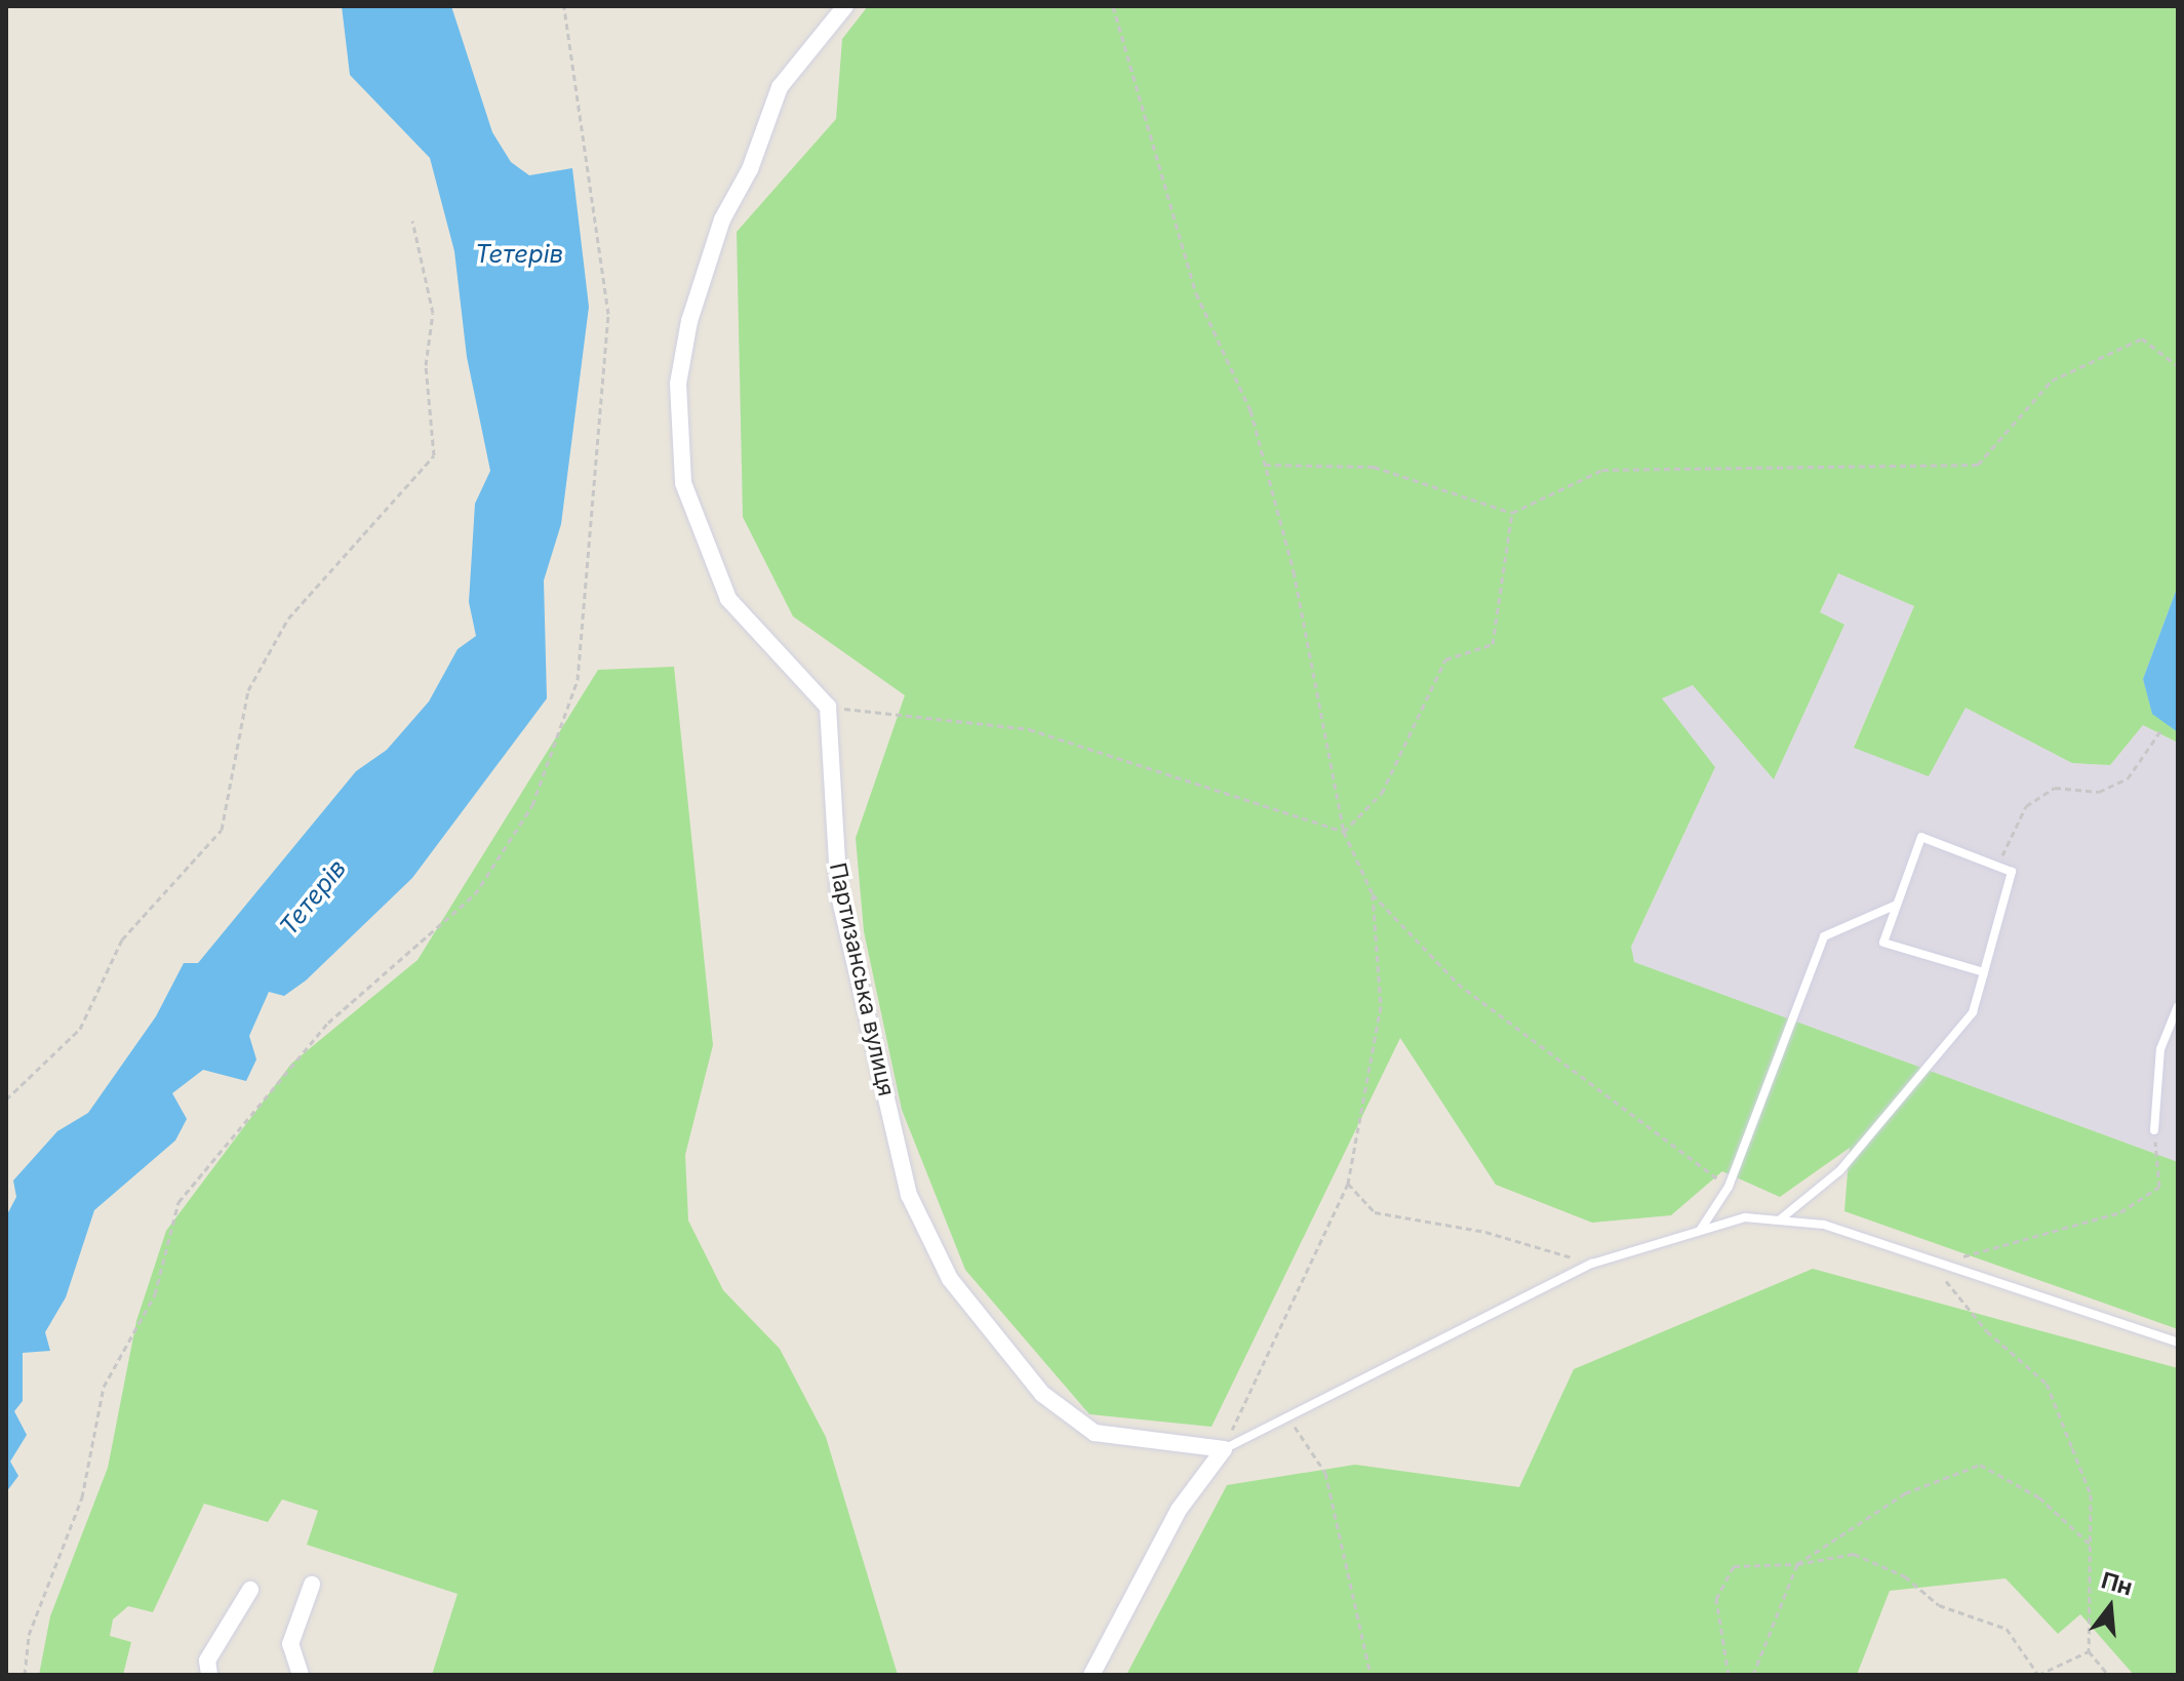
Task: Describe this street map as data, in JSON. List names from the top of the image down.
{
  "streets": {
    "street": ["Партизанська вулиця"]
  },
  "water": ["Тетерів"],
  "north": "top"
}
